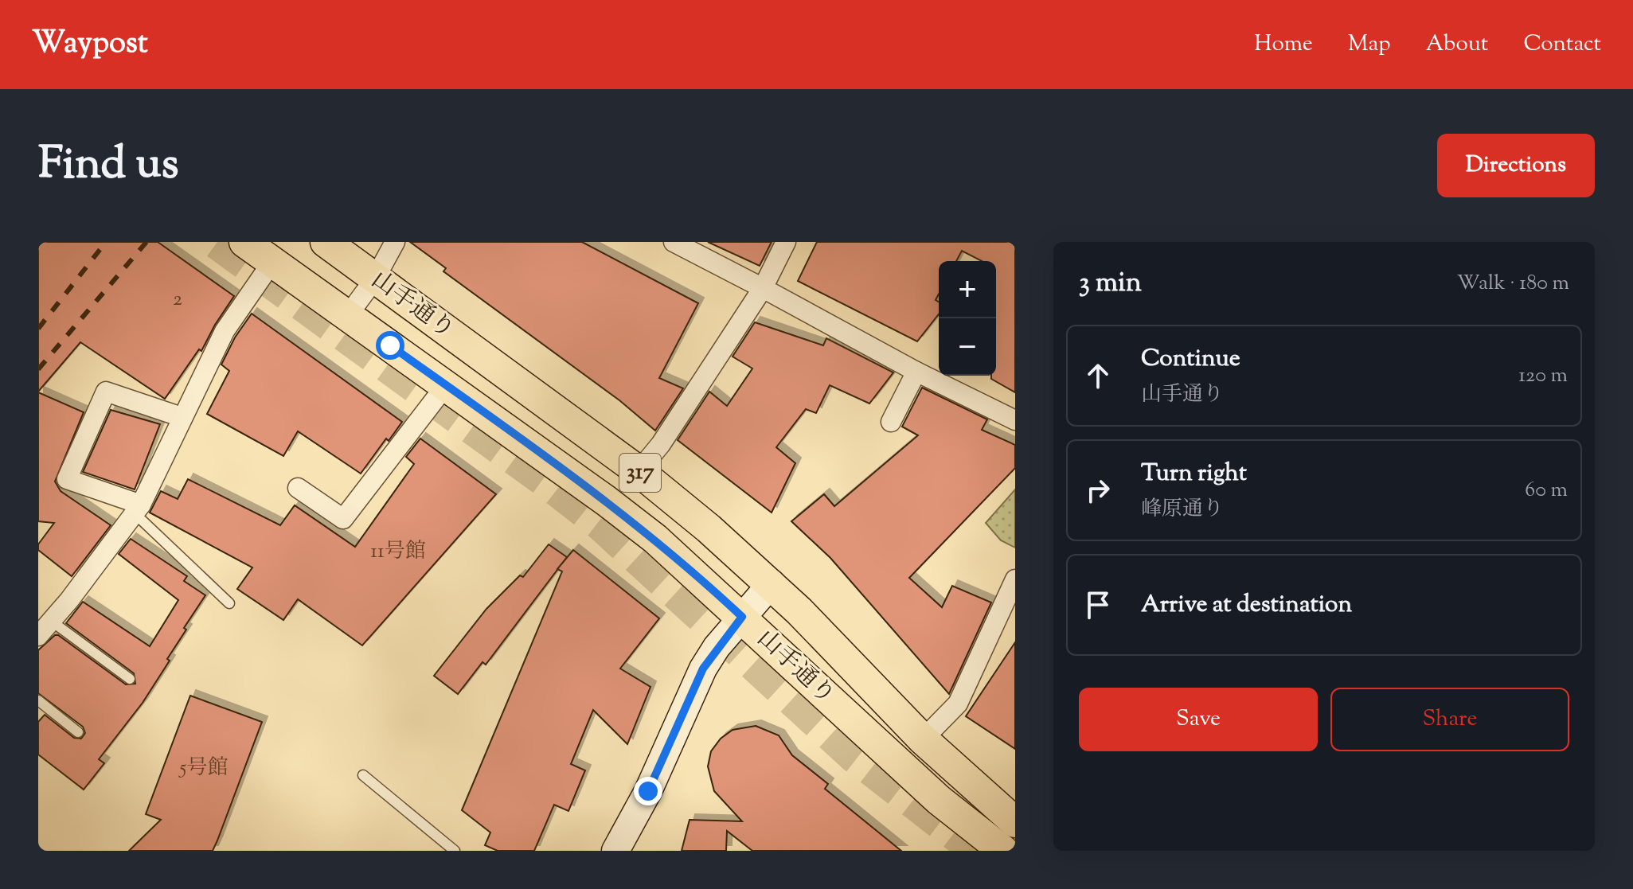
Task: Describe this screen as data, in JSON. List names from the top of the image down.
{
  "streets": {
    "main road": ["山手通り", "317"]
  },
  "house_numbers": ["2", "11号館", "5号館"],
  "page": {
    "header": "Waypost",
    "nav": [
      "Home",
      "Map",
      "About",
      "Contact"
    ],
    "title": "Find us",
    "buttons": [
      "Directions",
      ["Save", "Share"]
    ],
    "heading": ["3 min", "Walk · 180 m"],
    "map_buttons": ["+", "−"],
    "list": [
      ["Continue", "山手通り", "120 m"],
      ["Turn right", "峰原通り", "60 m"],
      "Arrive at destination"
    ]
  }
}
